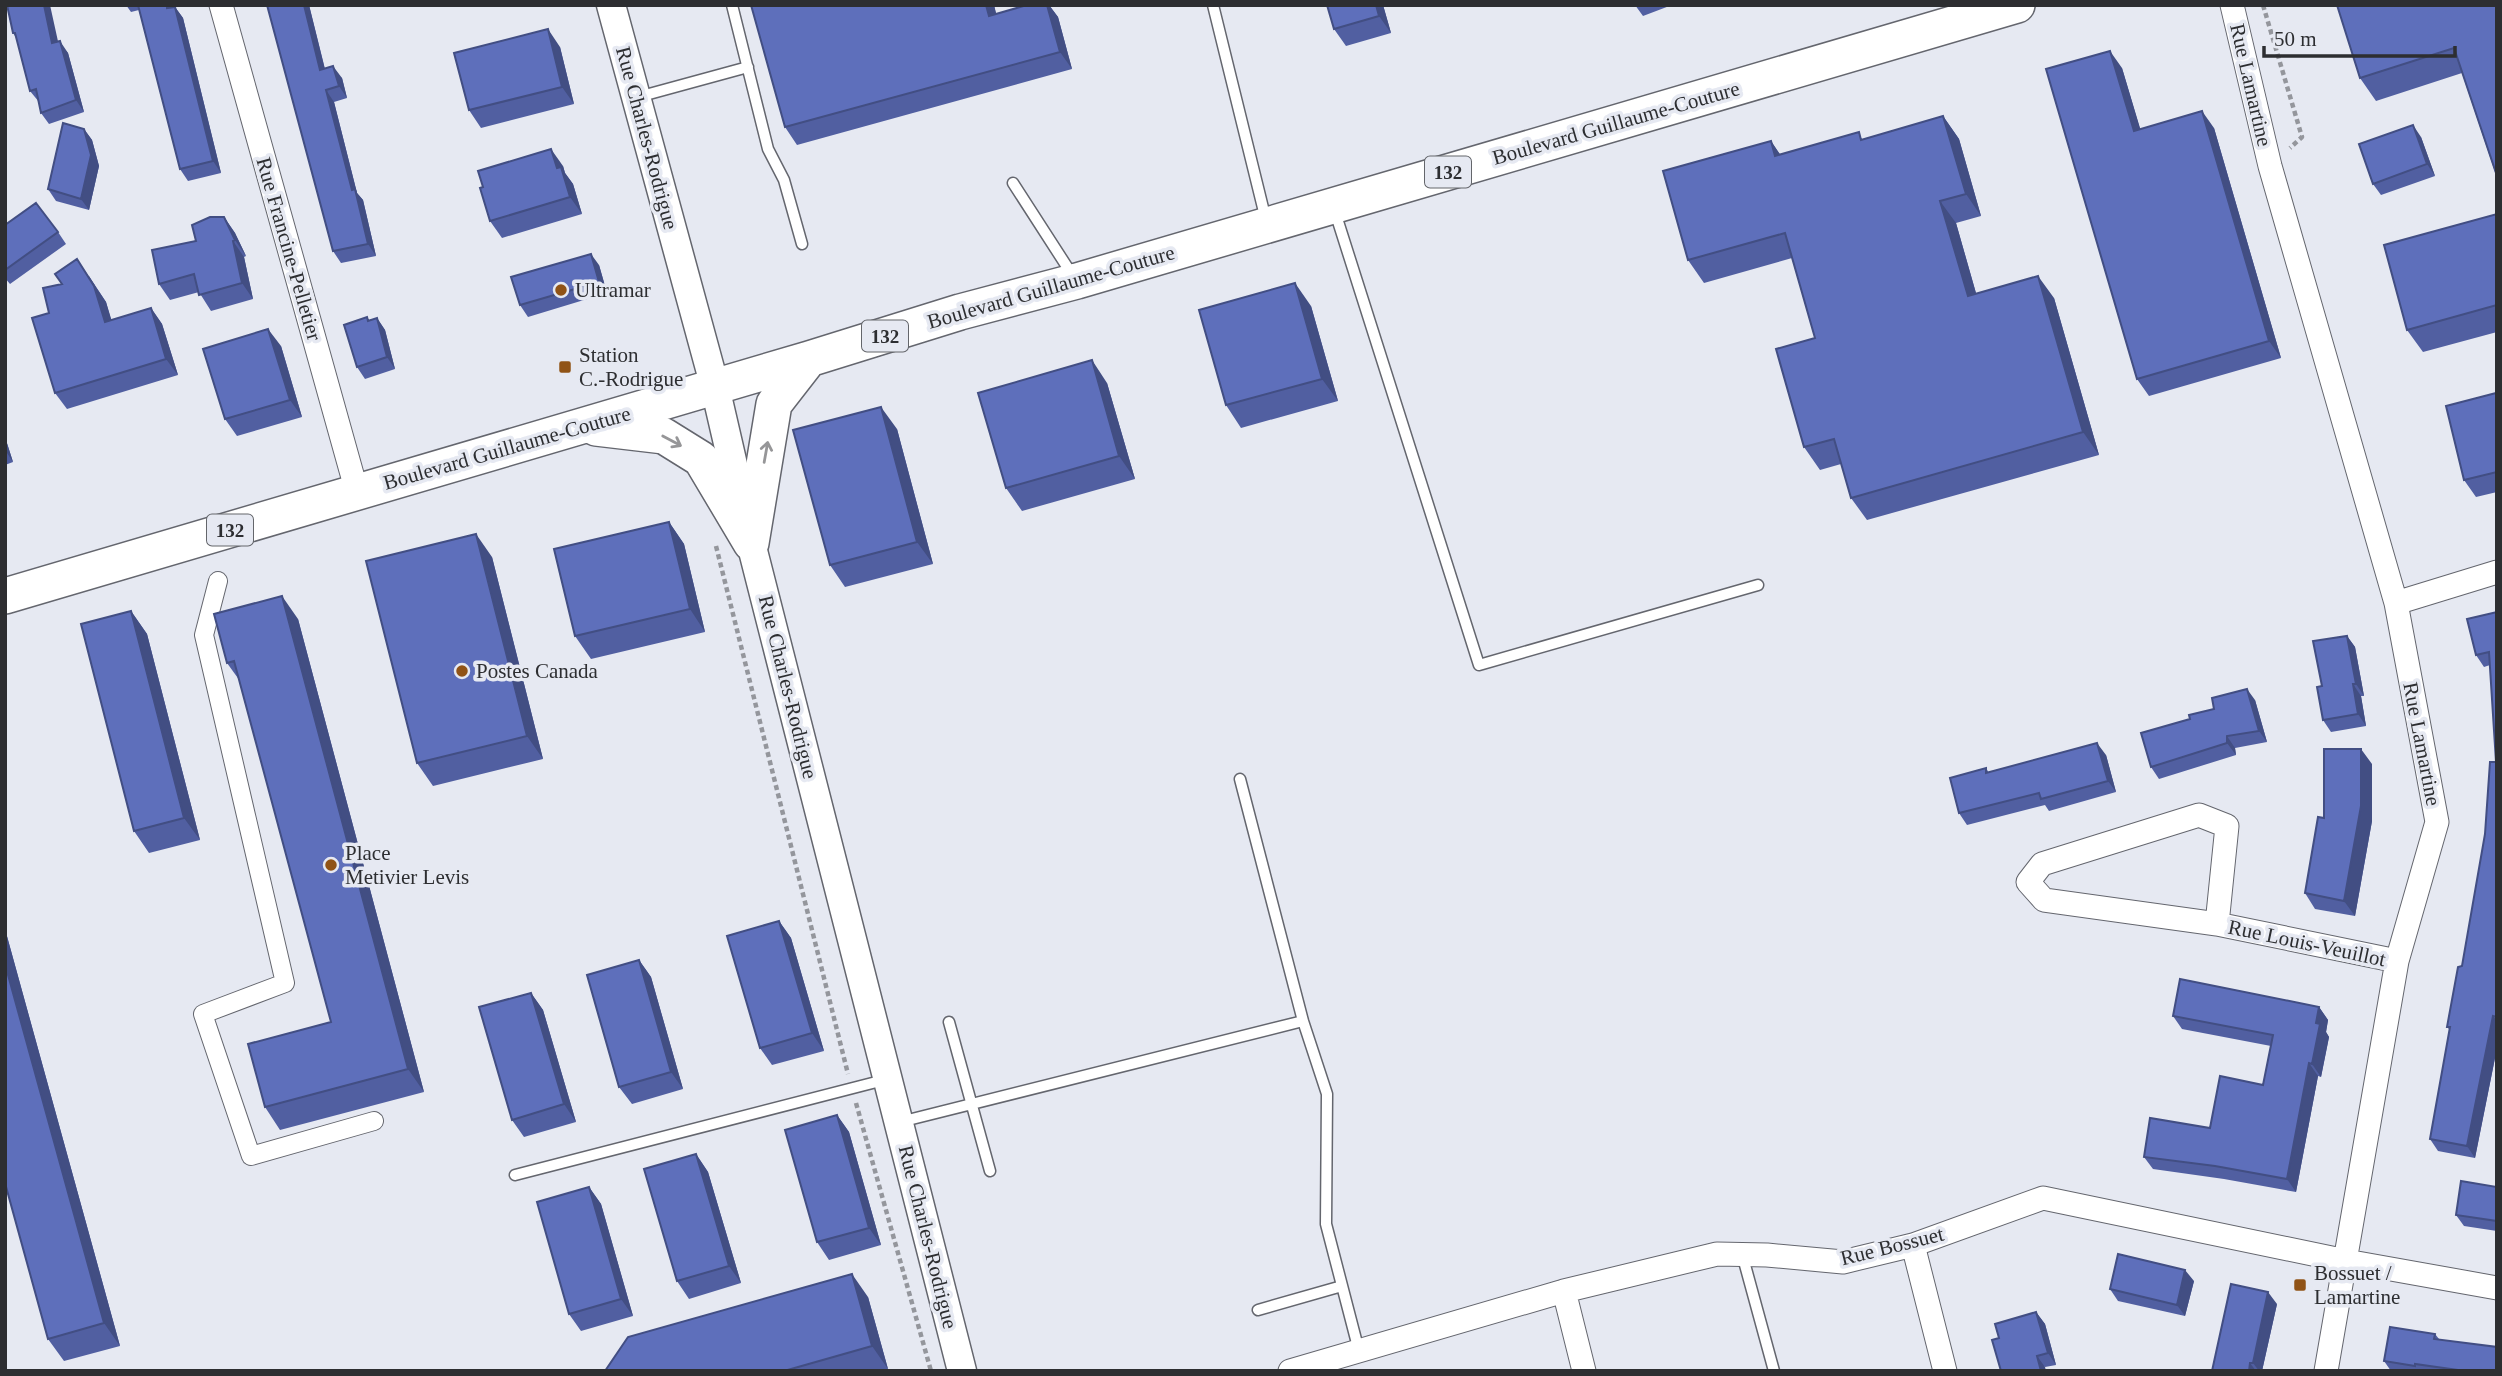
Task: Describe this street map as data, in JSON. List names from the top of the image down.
{
  "streets": {
    "main road": ["Boulevard Guillaume-Couture", "132"],
    "street": [
      "Rue Lamartine",
      "Rue Charles-Rodrigue",
      "Rue Francine-Pelletier",
      "Rue Louis-Veuillot",
      "Rue Bossuet"
    ]
  },
  "crossings": [
    ["Rue Lamartine", "Rue Louis-Veuillot"],
    ["Rue Lamartine", "Rue Bossuet"],
    ["Boulevard Guillaume-Couture", "Rue Charles-Rodrigue"],
    ["Boulevard Guillaume-Couture", "Rue Francine-Pelletier"]
  ],
  "places": {
    "other": ["Ultramar", "Postes Canada", "Place Metivier Levis"],
    "transit": ["Station C.-Rodrigue", "Bossuet / Lamartine"]
  },
  "scale_bar": "50 m"
}
